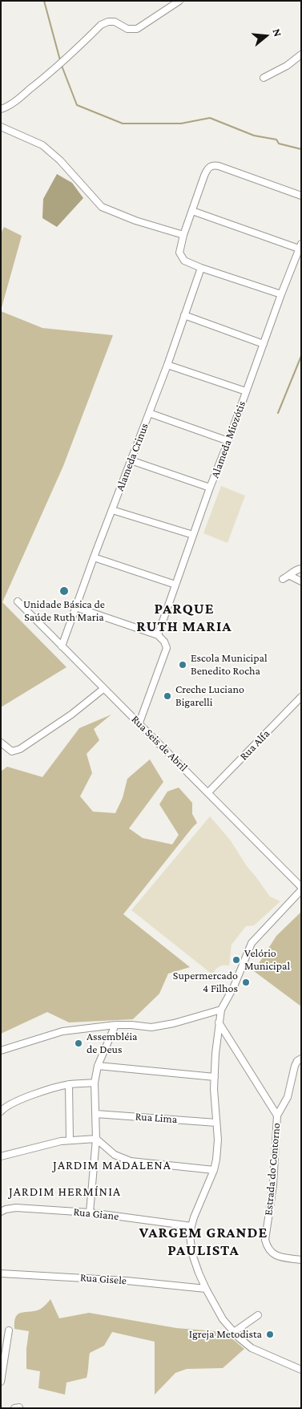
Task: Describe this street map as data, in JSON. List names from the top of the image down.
{
  "streets": {
    "street": [
      "Alameda Miozótis",
      "Alameda Crinus",
      "Rua Seis de Abril",
      "Rua Alfa",
      "Rua Lima",
      "Estrada do Contorno",
      "Rua Giane",
      "Rua Gisele"
    ]
  },
  "crossings": [
    ["Alameda Crinus", "Rua Seis de Abril"],
    ["Rua Seis de Abril", "Rua Alfa"]
  ],
  "districts": [
    "PARQUE RUTH MARIA",
    "JARDIM MADALENA",
    "JARDIM HERMÍNIA",
    "VARGEM GRANDE PAULISTA"
  ],
  "places": [
    "Unidade Básica de Saúde Ruth Maria",
    "Escola Municipal Benedito Rocha",
    "Creche Luciano Bigarelli",
    "Velório Municipal",
    "Supermercado 4 Filhos",
    "Assembléia de Deus",
    "Igreja Metodista"
  ],
  "north": "right"
}
